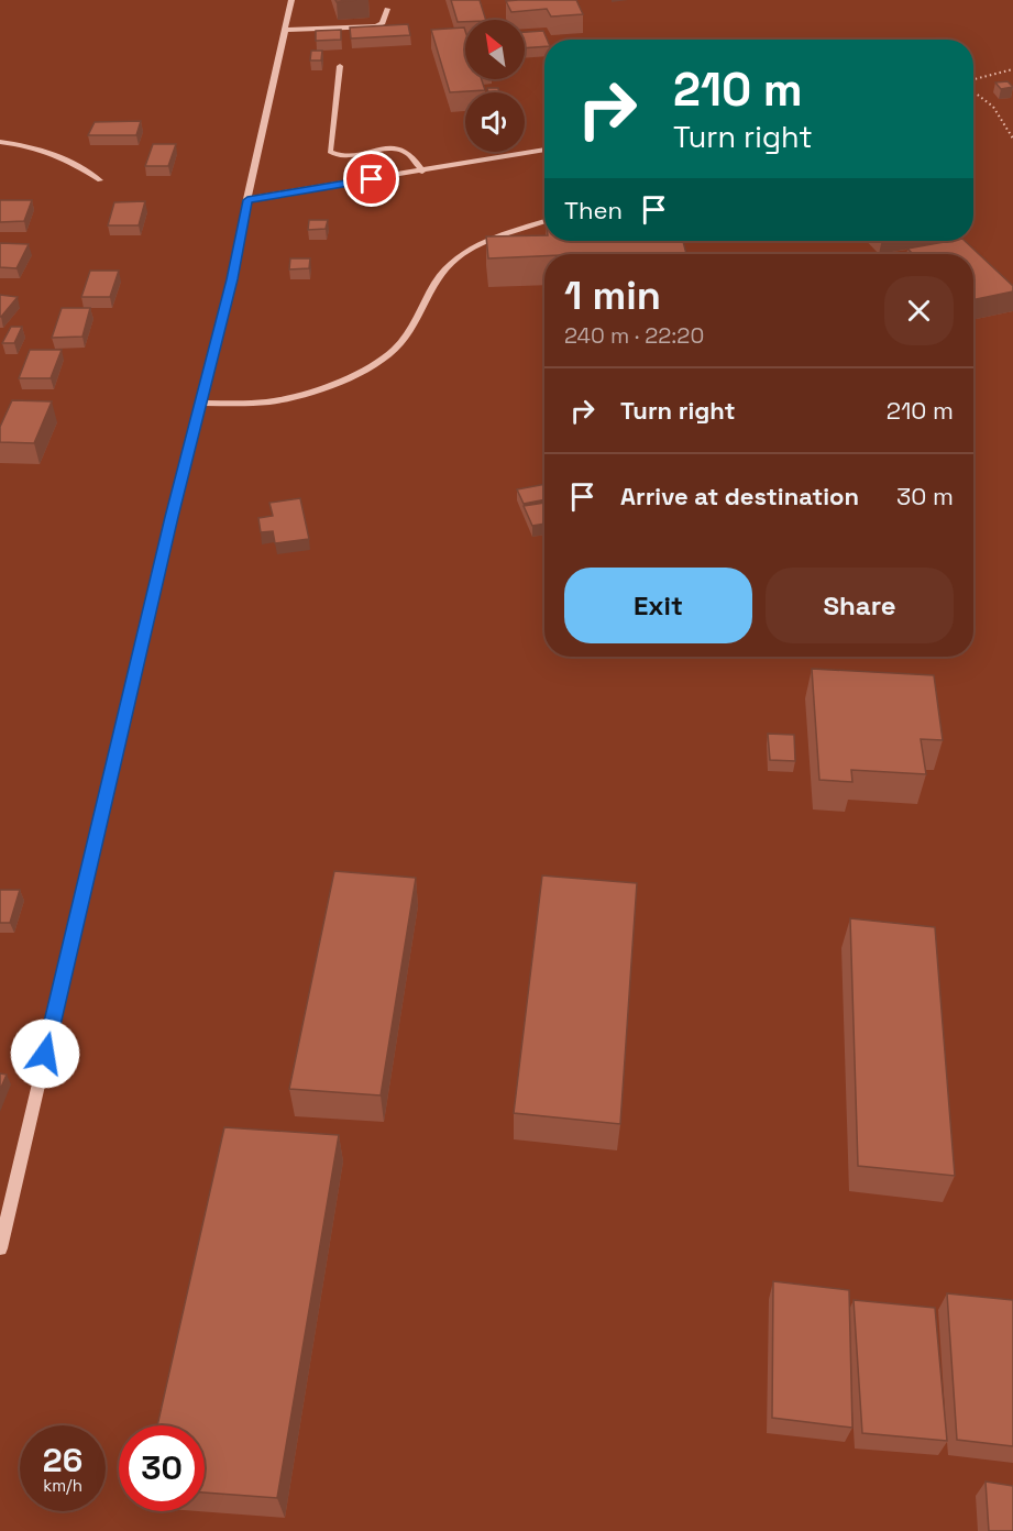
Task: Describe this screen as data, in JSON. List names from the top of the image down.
{
  "north": "top left",
  "page": {
    "turn": ["210 m", "Turn right"],
    "then": "Then",
    "heading": ["1 min", "240 m · 22:20"],
    "list": [
      {
        "name": "Turn right",
        "value": "210 m"
      },
      {
        "name": "Arrive at destination",
        "value": "30 m"
      }
    ],
    "buttons": ["Exit", "Share"],
    "speed": "26 km/h",
    "limit": "30"
  }
}
